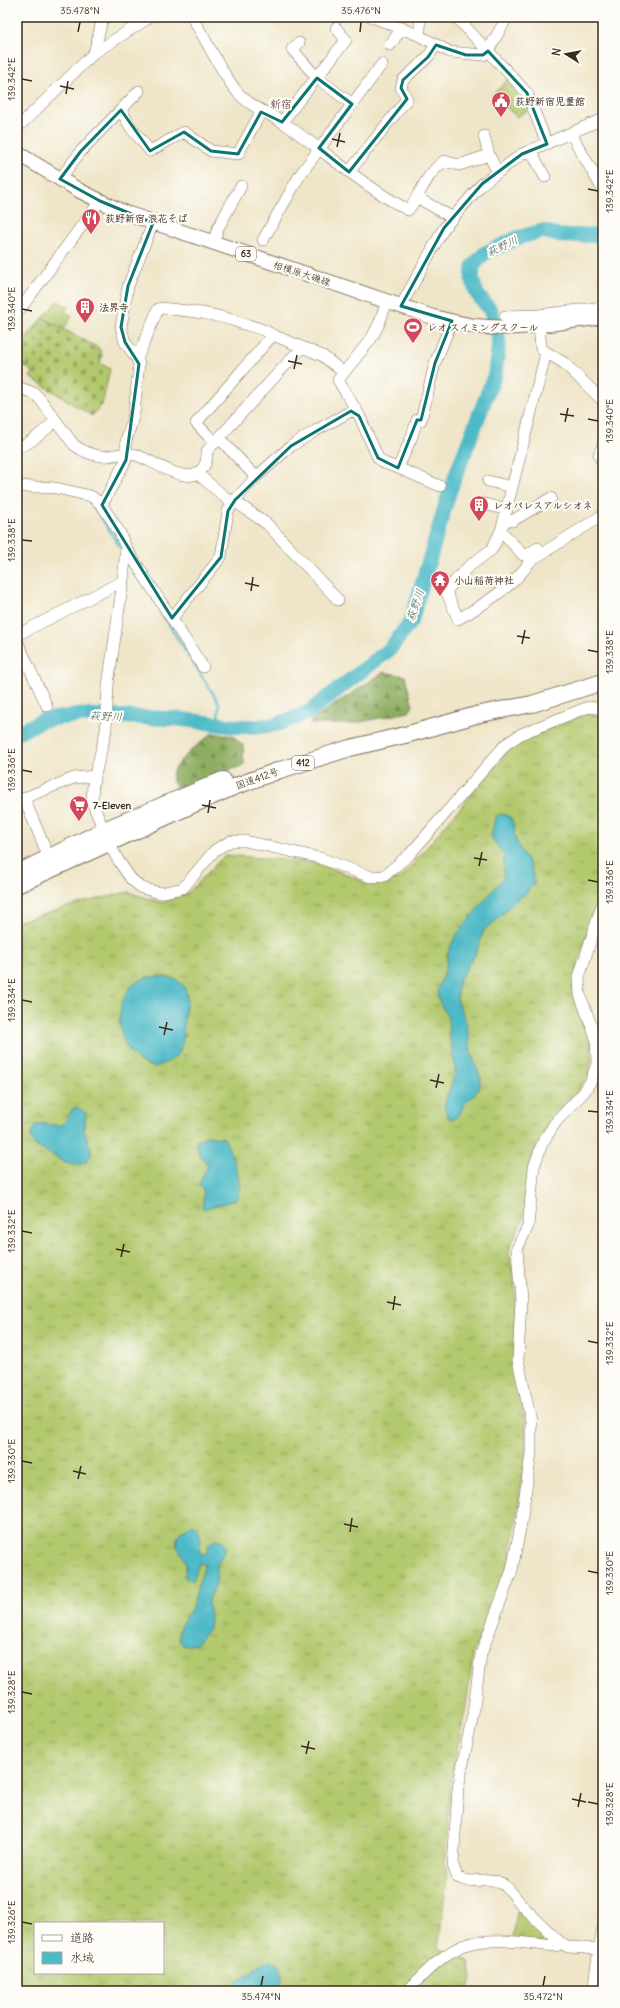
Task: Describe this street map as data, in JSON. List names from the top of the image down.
{
  "streets": {
    "highway": ["412", "国道412号"],
    "main road": ["63", "相模原大磯線"]
  },
  "districts": ["新宿"],
  "water": ["萩野川"],
  "places": {
    "public building": ["荻野新宿児童館"],
    "restaurant": ["荻野新宿 浪花そば"],
    "building": ["法界寺", "レオパレスアルシオネ"],
    "sports": ["レオ スイミングスクール"],
    "temple": ["小山稲荷神社"],
    "supermarket": ["7-Eleven"]
  },
  "legend": ["道路", "水域"],
  "north": "left",
  "coordinates": [
    "35.478°N",
    "35.476°N",
    "139.342°E",
    "139.340°E",
    "139.338°E",
    "139.336°E",
    "139.334°E",
    "139.332°E",
    "139.330°E",
    "139.328°E",
    "139.326°E",
    "35.474°N",
    "35.472°N"
  ]
}
